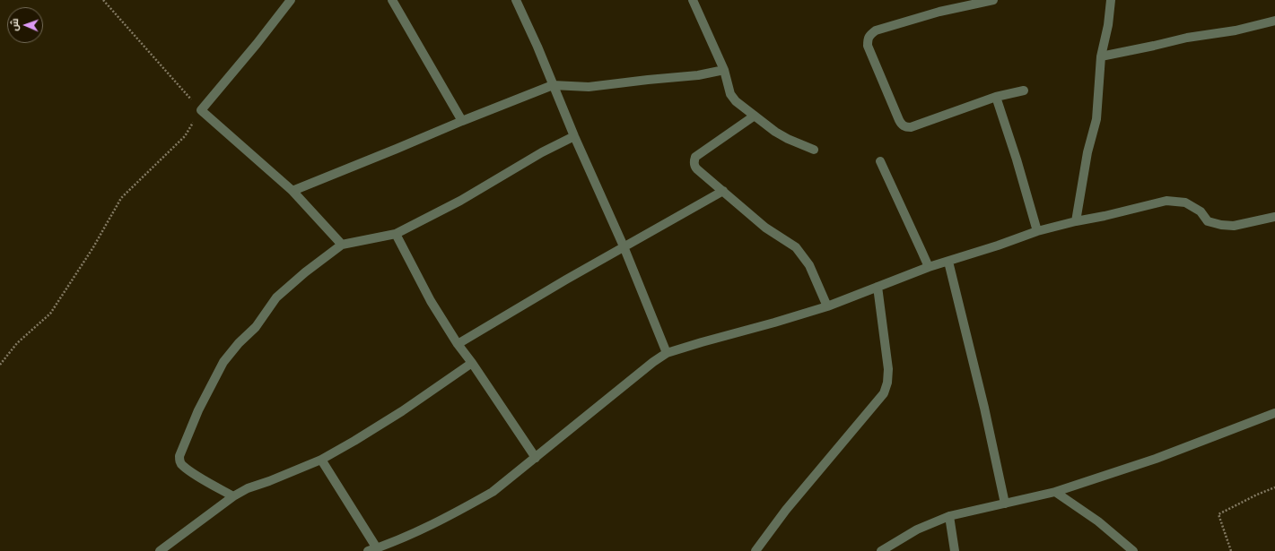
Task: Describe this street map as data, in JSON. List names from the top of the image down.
{
  "north": "left"
}
